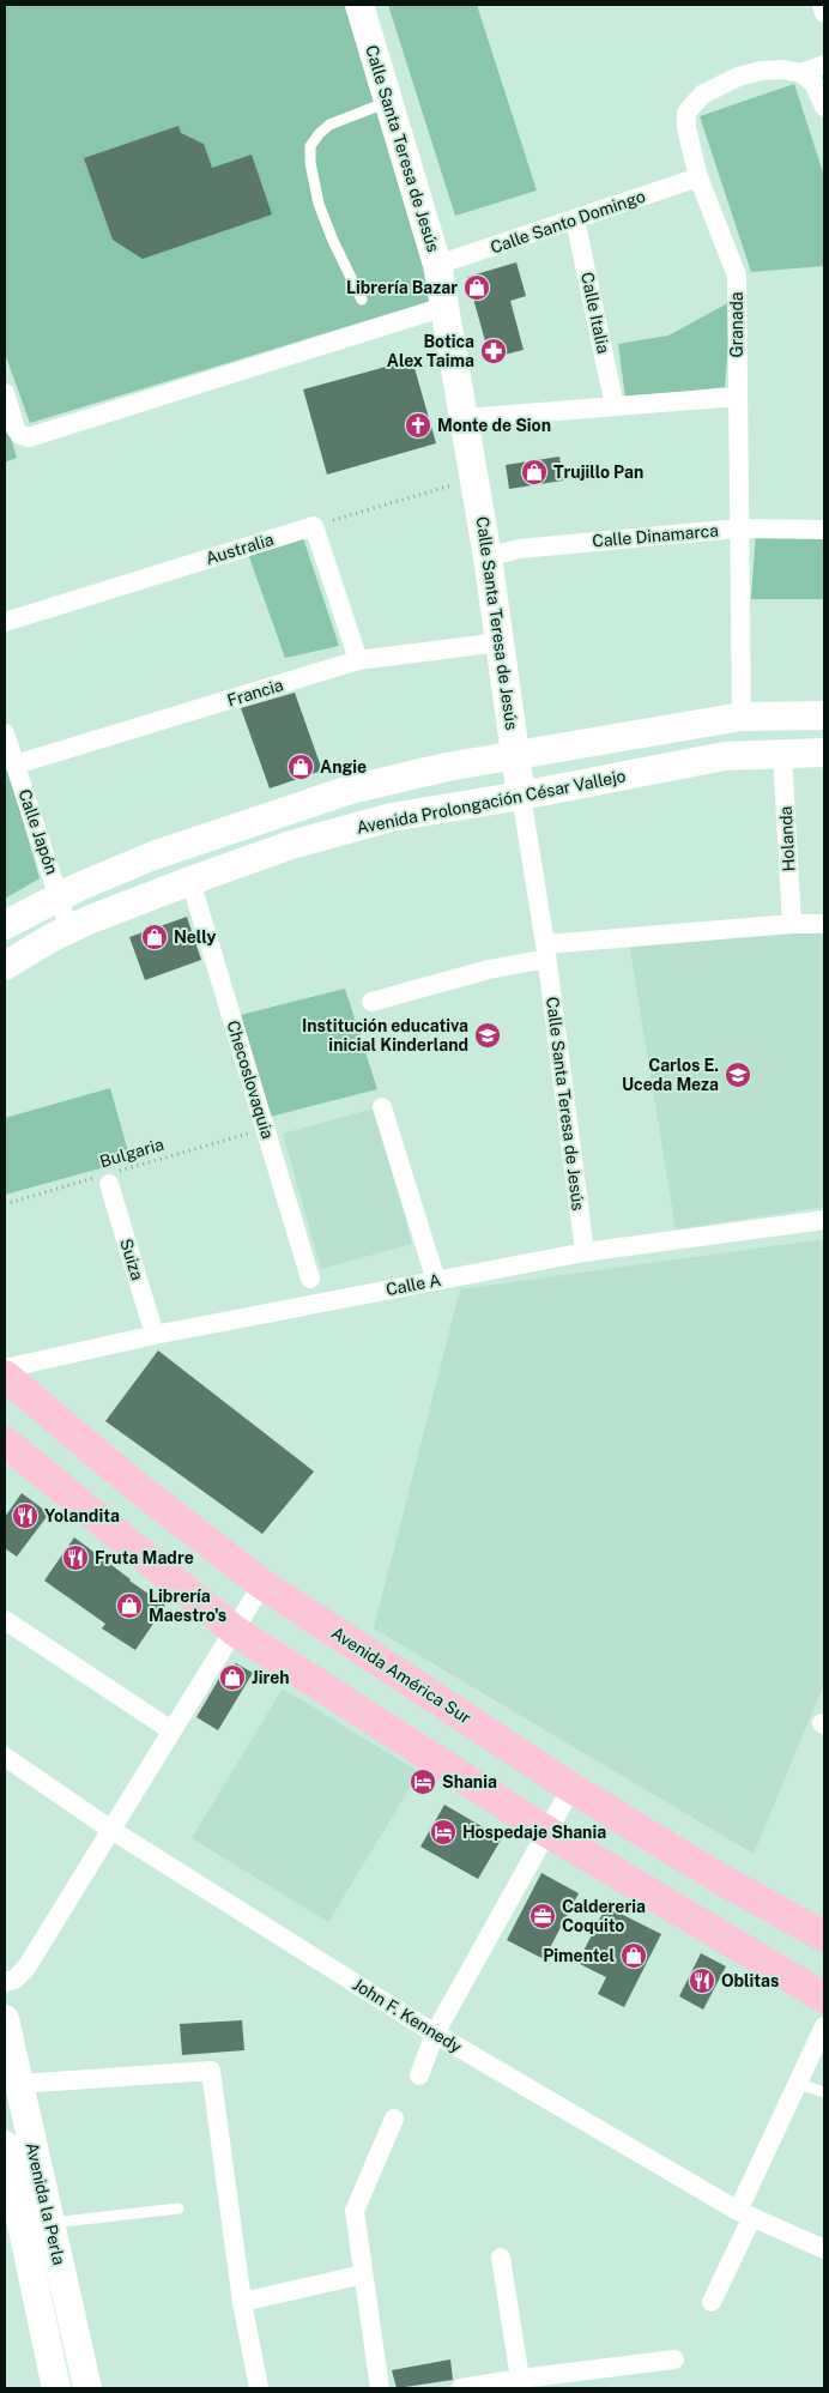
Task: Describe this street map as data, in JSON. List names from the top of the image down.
{
  "streets": {
    "main road": [
      "Calle Santa Teresa de Jesús",
      "Avenida Prolongación César Vallejo",
      "Avenida América Sur",
      "Avenida la Perla"
    ],
    "street": [
      "Calle Santo Domingo",
      "Calle Italia",
      "Granada",
      "Calle Dinamarca",
      "Australia",
      "Francia",
      "Calle Japón",
      "Holanda",
      "Checoslovaquia",
      "Suiza",
      "Calle A",
      "John F. Kennedy"
    ],
    "path": ["Bulgaria"]
  },
  "crossings": [
    ["Calle Santa Teresa de Jesús", "Calle Santo Domingo"],
    ["Calle Santa Teresa de Jesús", "Calle Dinamarca"],
    ["Calle Santa Teresa de Jesús", "Francia"],
    ["Calle Santa Teresa de Jesús", "Avenida Prolongación César Vallejo"],
    ["Calle Santa Teresa de Jesús", "Calle A"],
    ["Calle Santo Domingo", "Calle Italia"],
    ["Calle Santo Domingo", "Granada"],
    ["Granada", "Calle Dinamarca"],
    ["Francia", "Calle Japón"],
    ["Avenida Prolongación César Vallejo", "Calle Japón"],
    ["Avenida Prolongación César Vallejo", "Holanda"],
    ["Avenida Prolongación César Vallejo", "Checoslovaquia"],
    ["Checoslovaquia", "Bulgaria"],
    ["Bulgaria", "Suiza"],
    ["Suiza", "Calle A"]
  ],
  "places": {
    "shop": [
      "Librería Bazar",
      "Trujillo Pan",
      "Angie",
      "Nelly",
      "Librería Maestro's",
      "Jireh",
      "Pimentel"
    ],
    "pharmacy": ["Botica Alex Taima"],
    "church": ["Monte de Sion"],
    "school or university": ["Institución educativa inicial Kinderland", "Carlos E. Uceda Meza"],
    "restaurant": ["Yolandita", "Fruta Madre", "Oblitas"],
    "hotel": ["Shania", "Hospedaje Shania"],
    "office": ["Caldereria Coquito"]
  }
}
